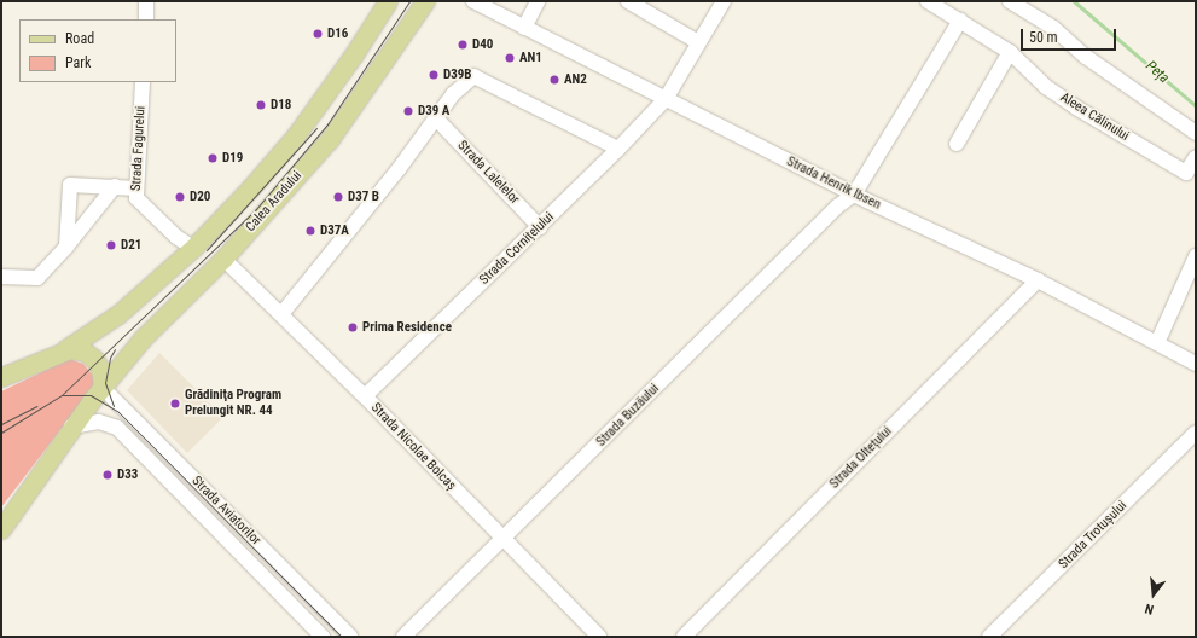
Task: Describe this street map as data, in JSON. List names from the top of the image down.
{
  "streets": {
    "main road": ["Calea Aradului"],
    "street": [
      "Aleea Călinului",
      "Strada Fagurelui",
      "Strada Lalelelor",
      "Strada Henrik Ibsen",
      "Strada Cornițelului",
      "Strada Buzăului",
      "Strada Nicolae Bolcaș",
      "Strada Oltețului",
      "Strada Aviatorilor",
      "Strada Trotușului"
    ]
  },
  "crossings": [
    ["Strada Fagurelui", "Calea Aradului"],
    ["Strada Lalelelor", "Strada Cornițelului"],
    ["Strada Henrik Ibsen", "Strada Cornițelului"],
    ["Strada Henrik Ibsen", "Strada Buzăului"],
    ["Strada Henrik Ibsen", "Strada Oltețului"],
    ["Calea Aradului", "Strada Nicolae Bolcaș"],
    ["Calea Aradului", "Strada Aviatorilor"],
    ["Strada Cornițelului", "Strada Nicolae Bolcaș"],
    ["Strada Buzăului", "Strada Nicolae Bolcaș"]
  ],
  "water": ["Peța"],
  "places": [
    "D16",
    "D40",
    "AN1",
    "D39B",
    "AN2",
    "D18",
    "D39 A",
    "D19",
    "D20",
    "D37 B",
    "D37A",
    "D21",
    "Prima Residence",
    "Grădiniţa Program Prelungit NR. 44",
    "D33"
  ],
  "legend": ["Road", "Park"],
  "scale_bar": "50 m",
  "north": "bottom"
}
